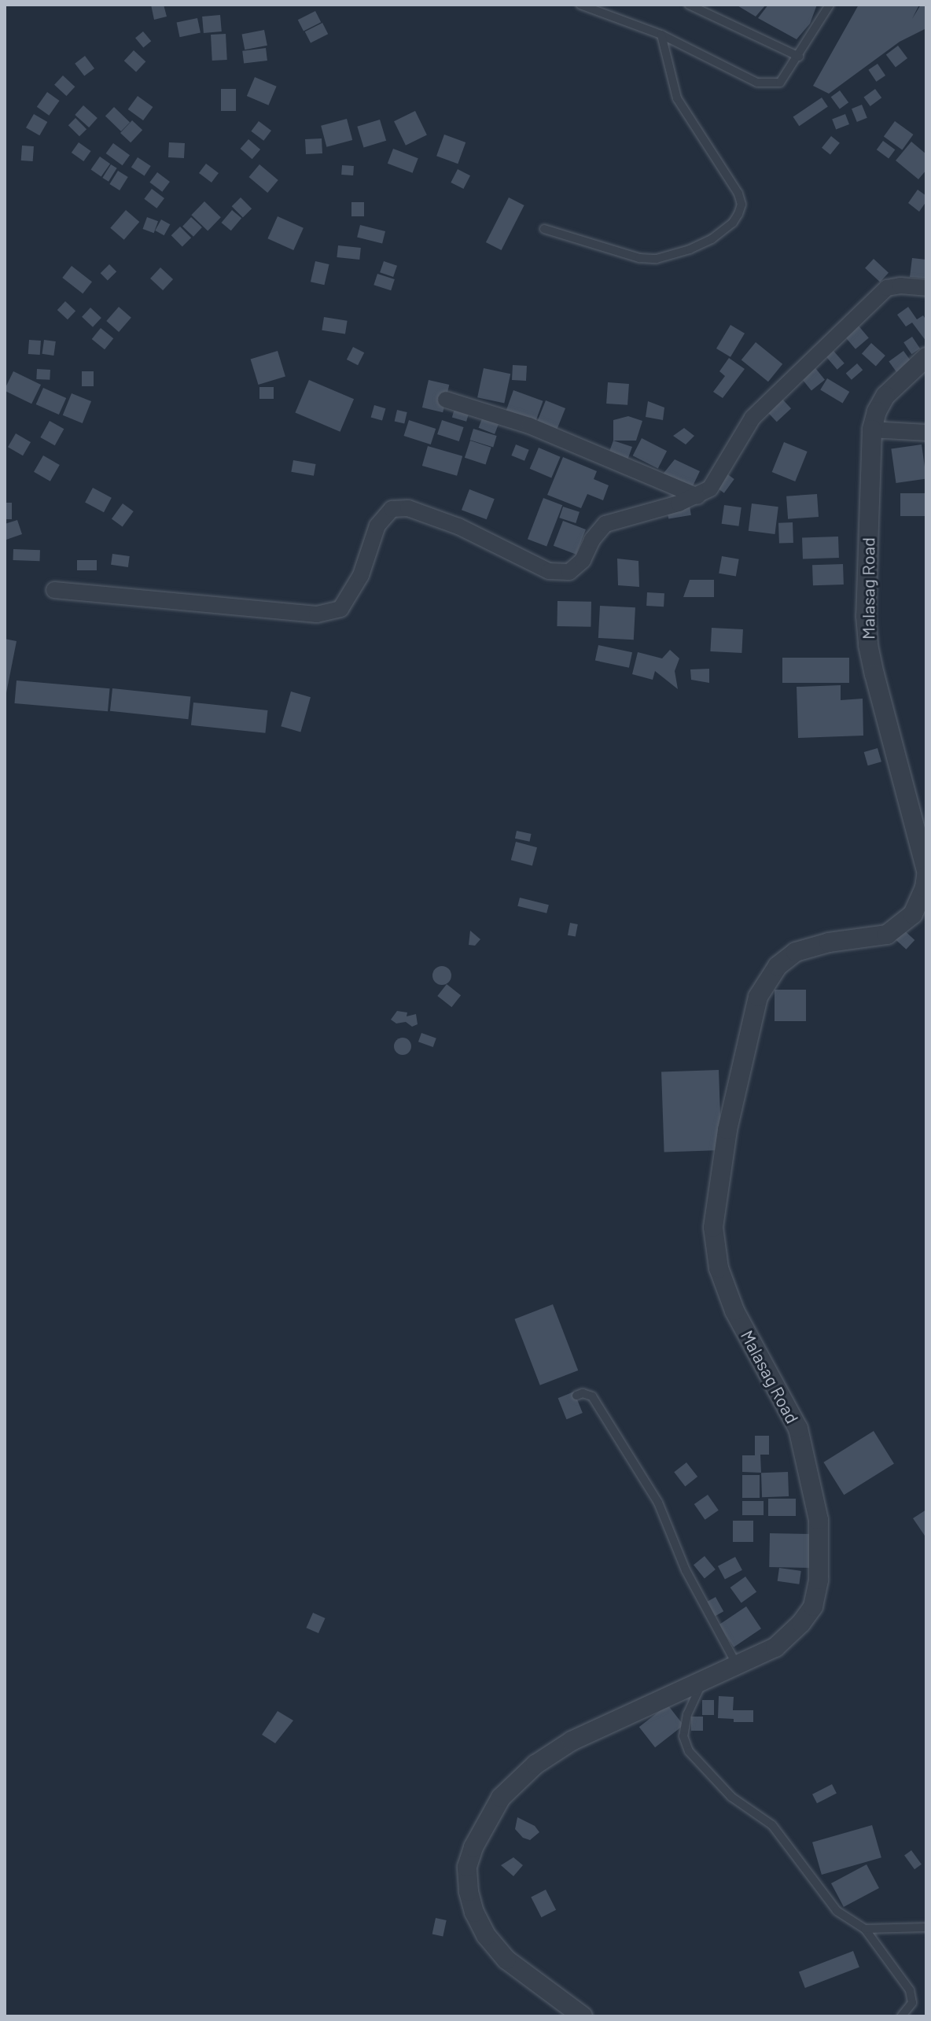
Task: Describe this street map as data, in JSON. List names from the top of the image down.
{
  "streets": {
    "street": ["Malasag Road"]
  }
}
